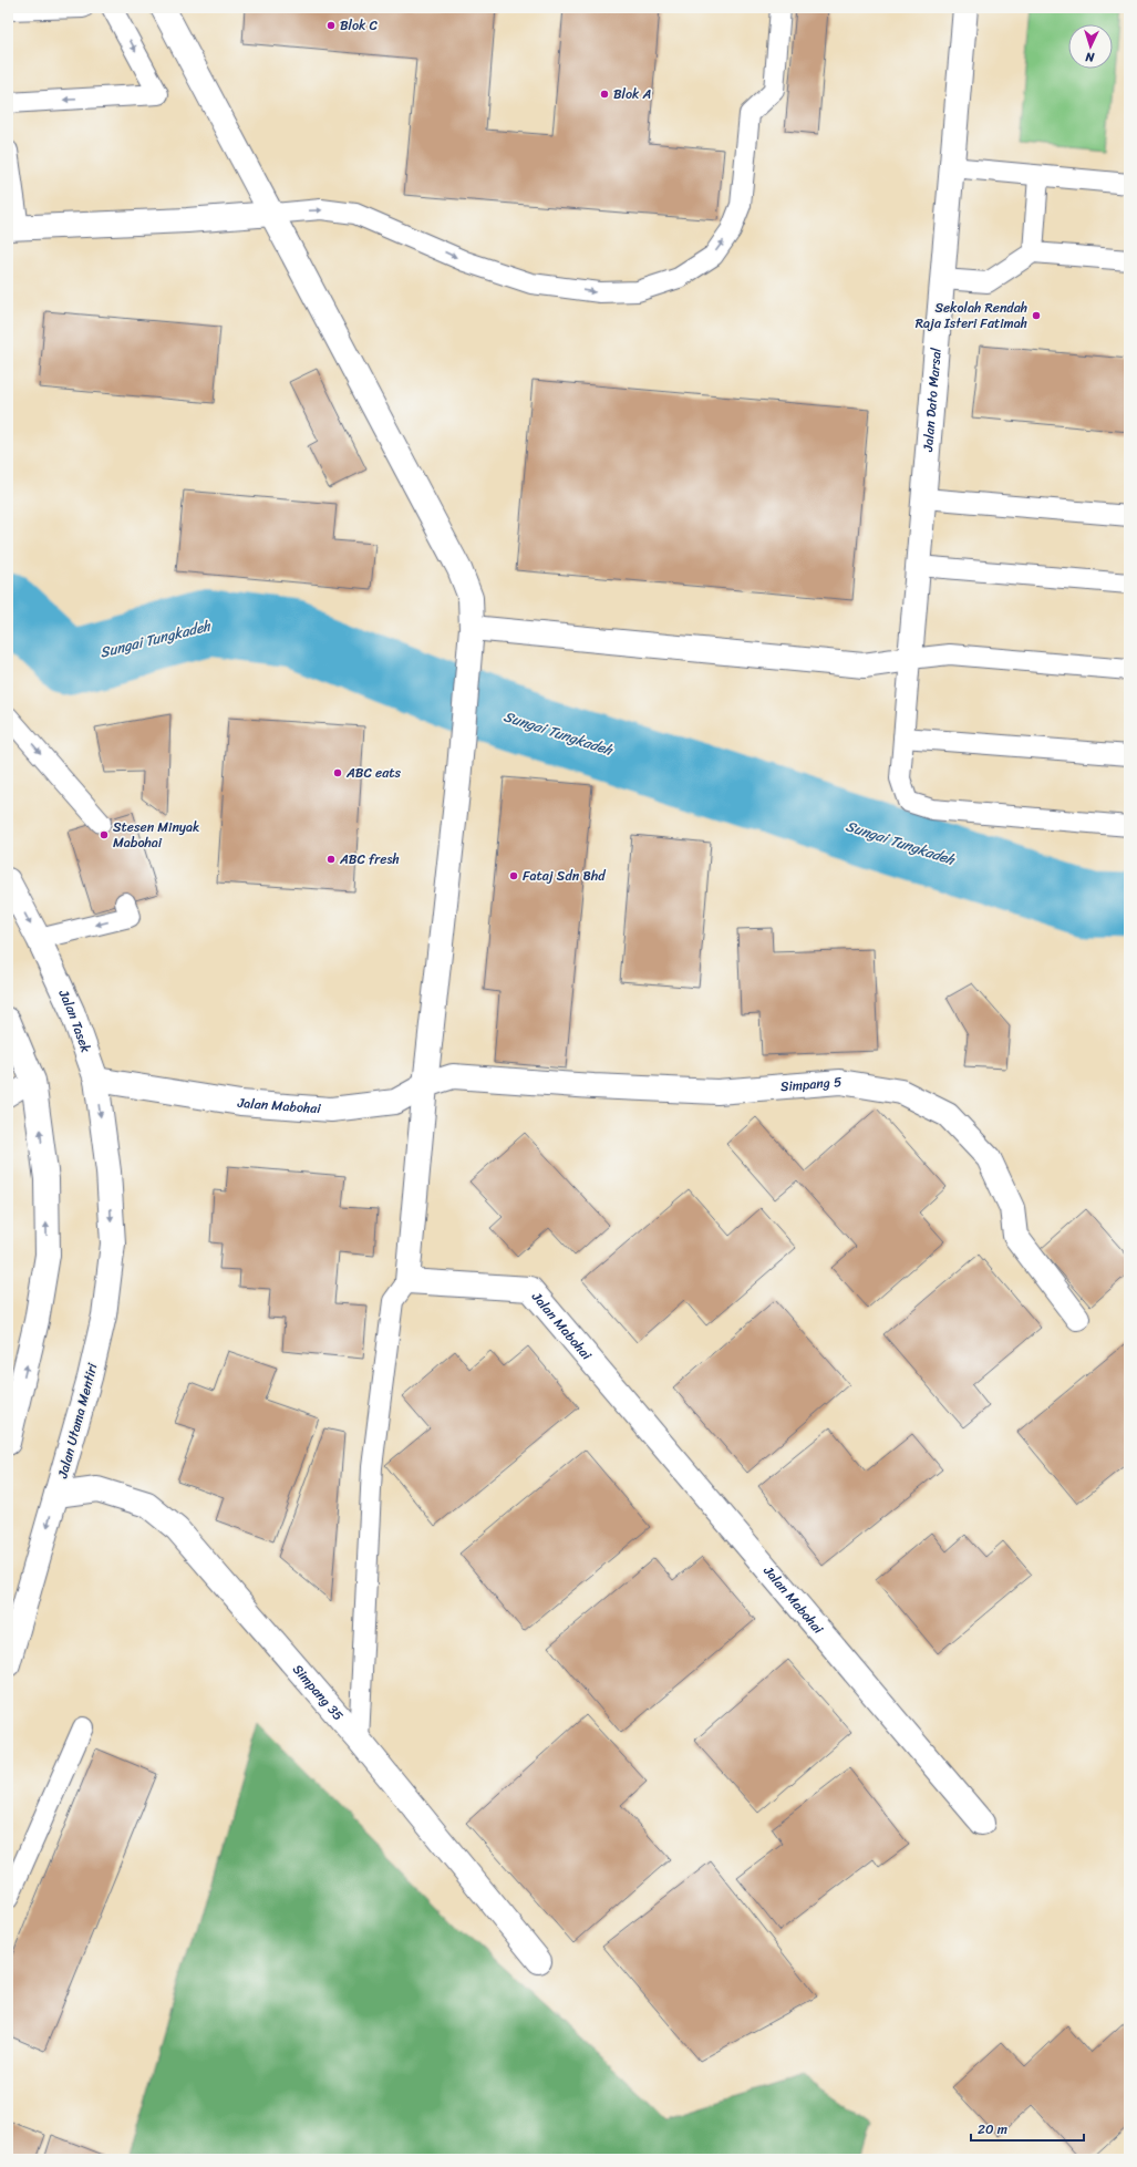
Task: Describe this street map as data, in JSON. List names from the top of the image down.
{
  "streets": {
    "street": [
      "Jalan Dato Marsal",
      "Jalan Tasek",
      "Simpang 5",
      "Jalan Mabohai",
      "Jalan Utama Mentiri",
      "Simpang 35"
    ]
  },
  "crossings": [
    ["Jalan Tasek", "Jalan Mabohai"],
    ["Jalan Tasek", "Jalan Utama Mentiri"],
    ["Simpang 5", "Jalan Mabohai"],
    ["Jalan Utama Mentiri", "Simpang 35"]
  ],
  "water": ["Sungai Tungkadeh"],
  "places": [
    "Blok C",
    "Blok A",
    "Sekolah Rendah Raja Isteri Fatimah",
    "ABC eats",
    "Stesen Minyak Mabohai",
    "ABC fresh",
    "Fataj Sdn Bhd"
  ],
  "scale_bar": "20 m",
  "north": "bottom"
}
